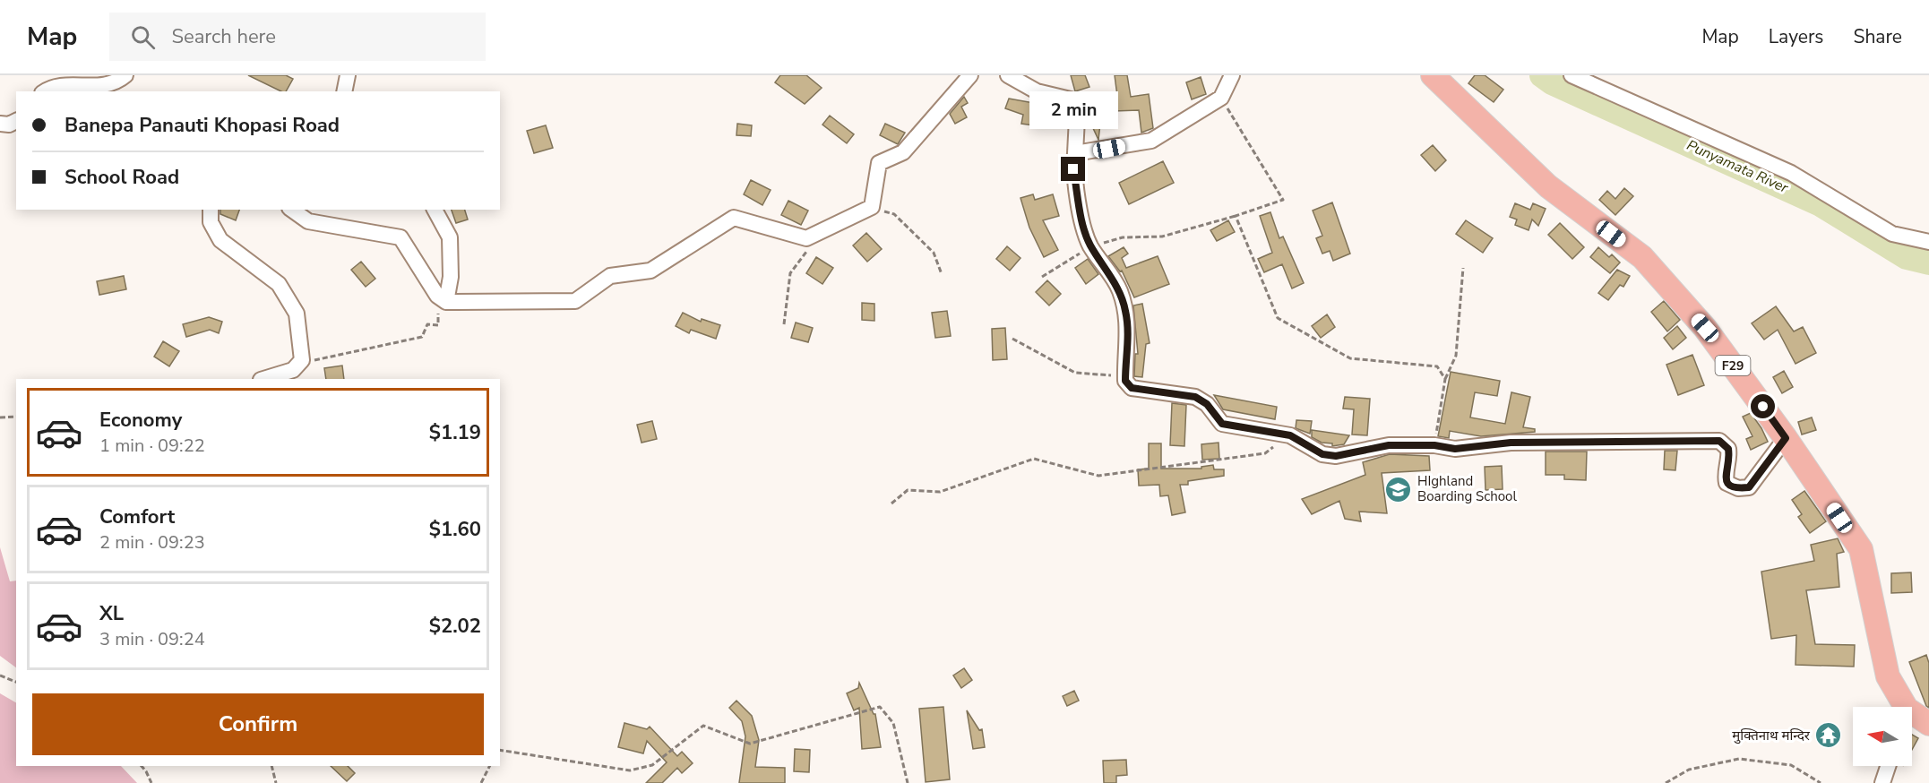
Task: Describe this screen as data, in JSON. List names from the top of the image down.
{
  "streets": {
    "main road": ["F29"]
  },
  "water": ["Punyamata River"],
  "places": {
    "school or university": ["HIghland Boarding School"],
    "temple": ["मुक्तिनाथ मन्दिर"]
  },
  "north": "left",
  "page": {
    "header": "Map",
    "search": "Search here",
    "nav": ["Map", "Layers", "Share"],
    "bubble": "2 min",
    "banner": ["Banepa Panauti Khopasi Road", "School Road"],
    "list": [
      {
        "name": "Economy",
        "note": "1 min · 09:22",
        "value": "$1.19"
      },
      {
        "name": "Comfort",
        "note": "2 min · 09:23",
        "value": "$1.60"
      },
      {
        "name": "XL",
        "note": "3 min · 09:24",
        "value": "$2.02"
      }
    ],
    "buttons": "Confirm"
  }
}
